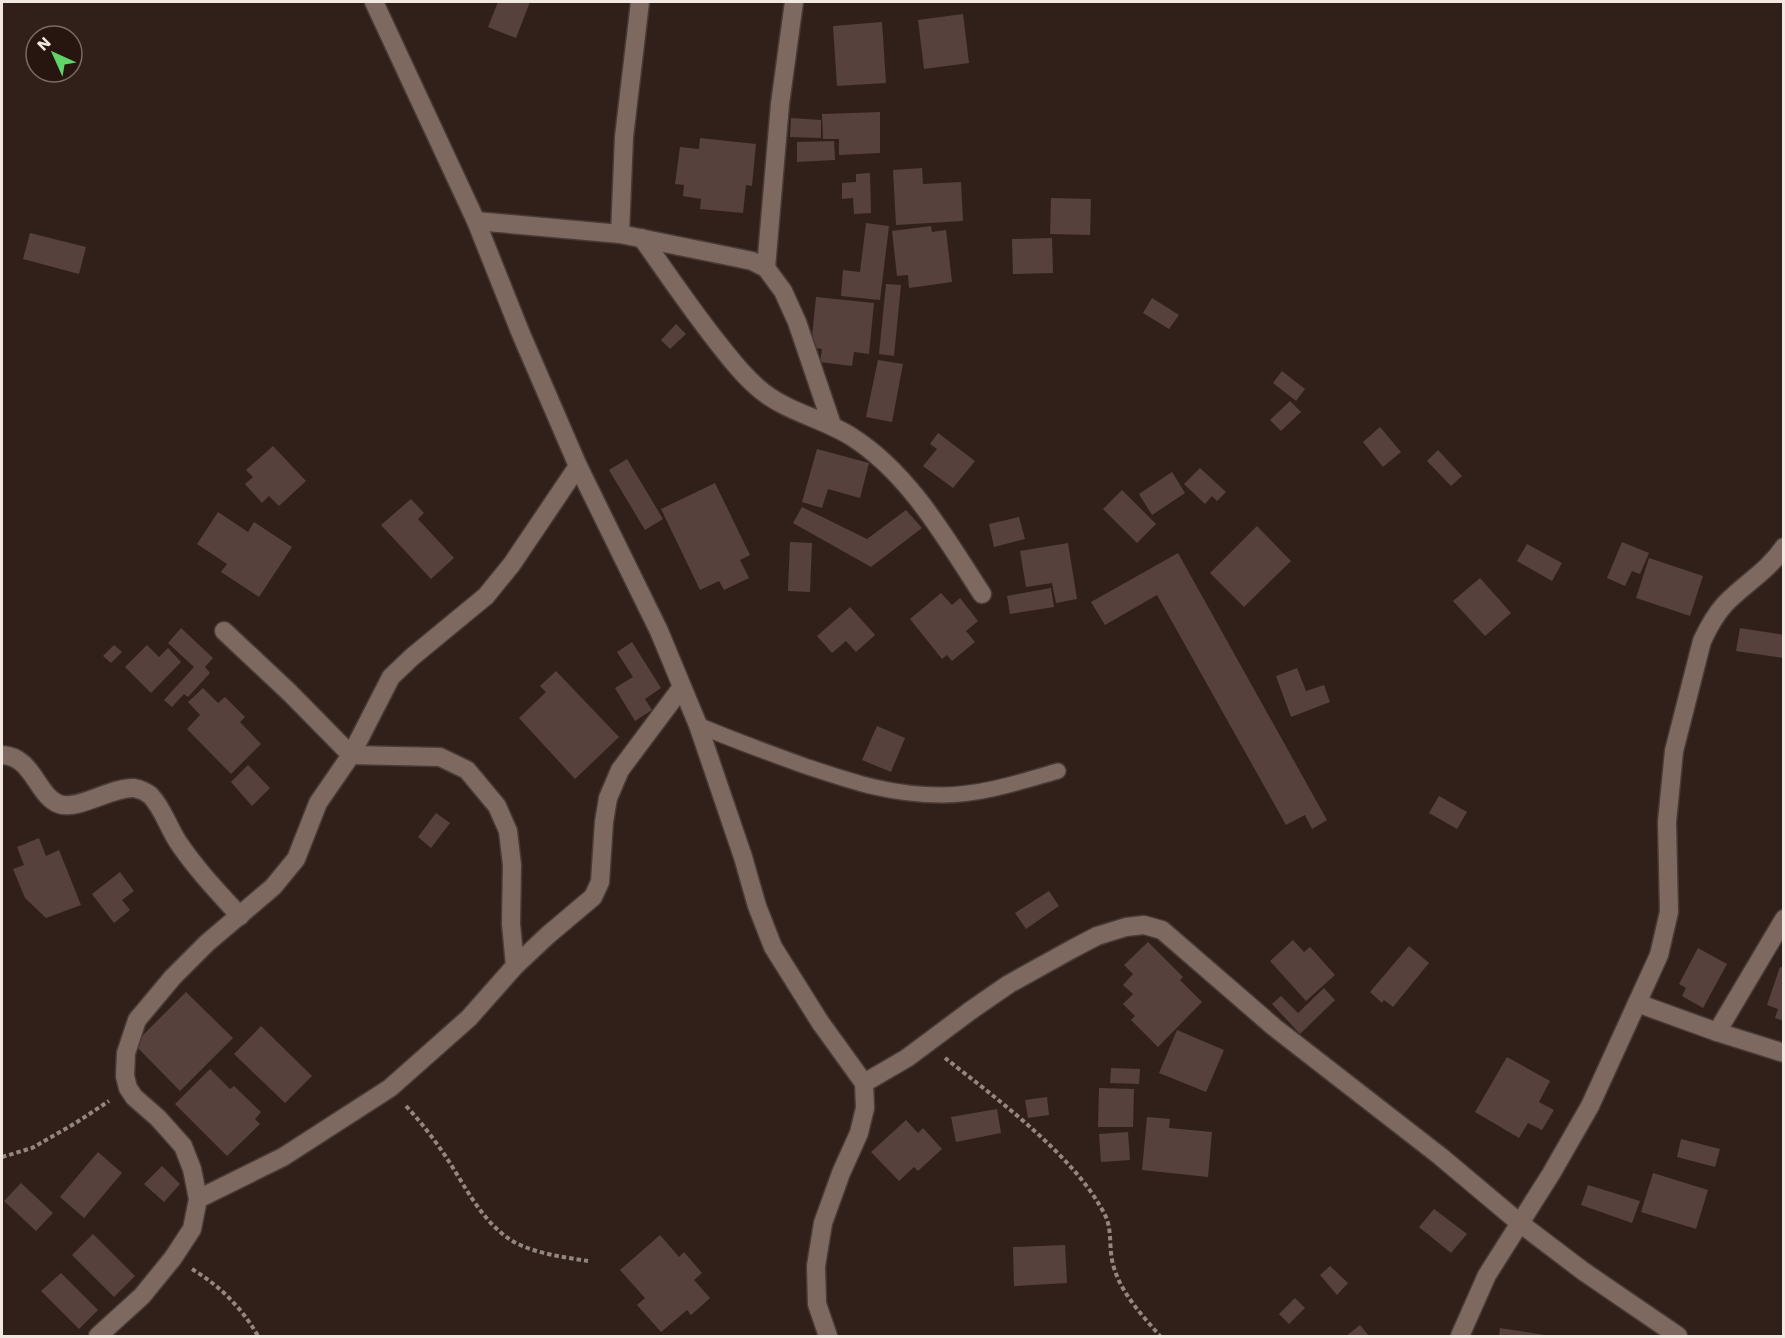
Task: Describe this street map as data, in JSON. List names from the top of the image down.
{
  "north": "top left"
}
